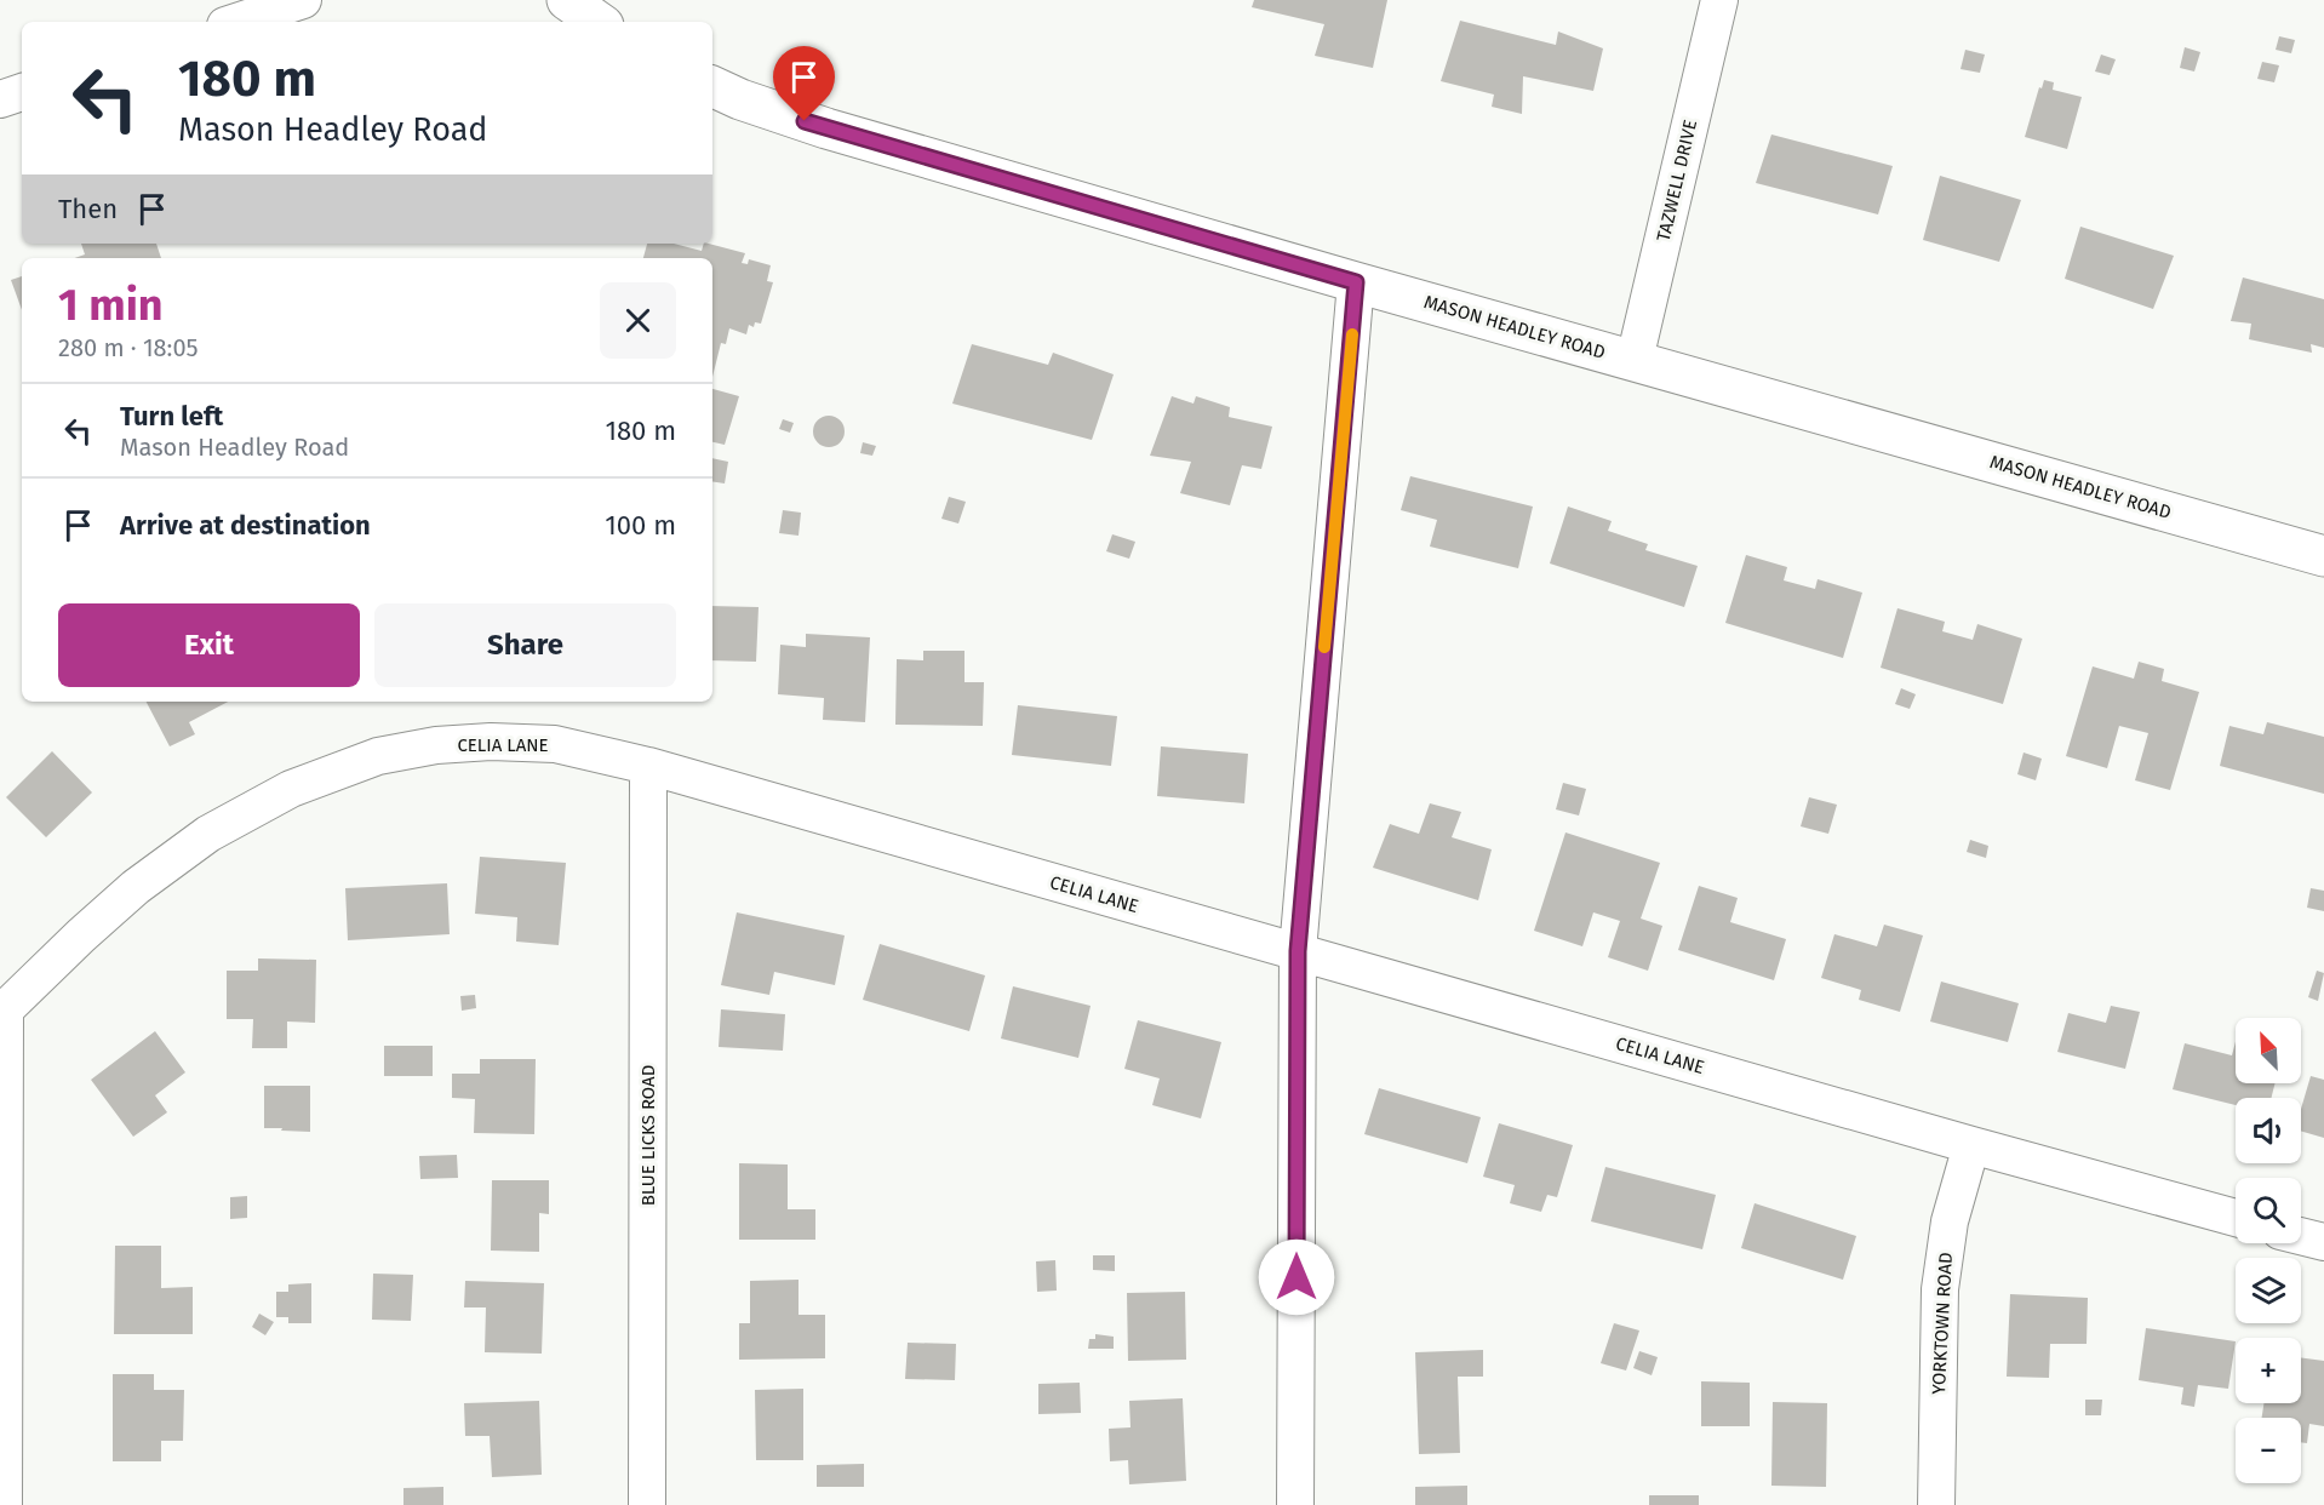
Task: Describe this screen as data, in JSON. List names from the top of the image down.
{
  "streets": {
    "main road": ["MASON HEADLEY ROAD"],
    "street": [
      "TAZWELL DRIVE",
      "CELIA LANE",
      "BLUE LICKS ROAD",
      "YORKTOWN ROAD"
    ]
  },
  "crossings": [
    ["TAZWELL DRIVE", "MASON HEADLEY ROAD"],
    ["CELIA LANE", "BLUE LICKS ROAD"],
    ["CELIA LANE", "YORKTOWN ROAD"]
  ],
  "north": "top left",
  "page": {
    "turn": ["180 m", "Mason Headley Road"],
    "then": "Then",
    "heading": ["1 min", "280 m · 18:05"],
    "list": [
      {
        "name": "Turn left",
        "note": "Mason Headley Road",
        "value": "180 m"
      },
      {
        "name": "Arrive at destination",
        "value": "100 m"
      }
    ],
    "buttons": ["Exit", "Share"],
    "map_buttons": ["+", "−"]
  }
}
